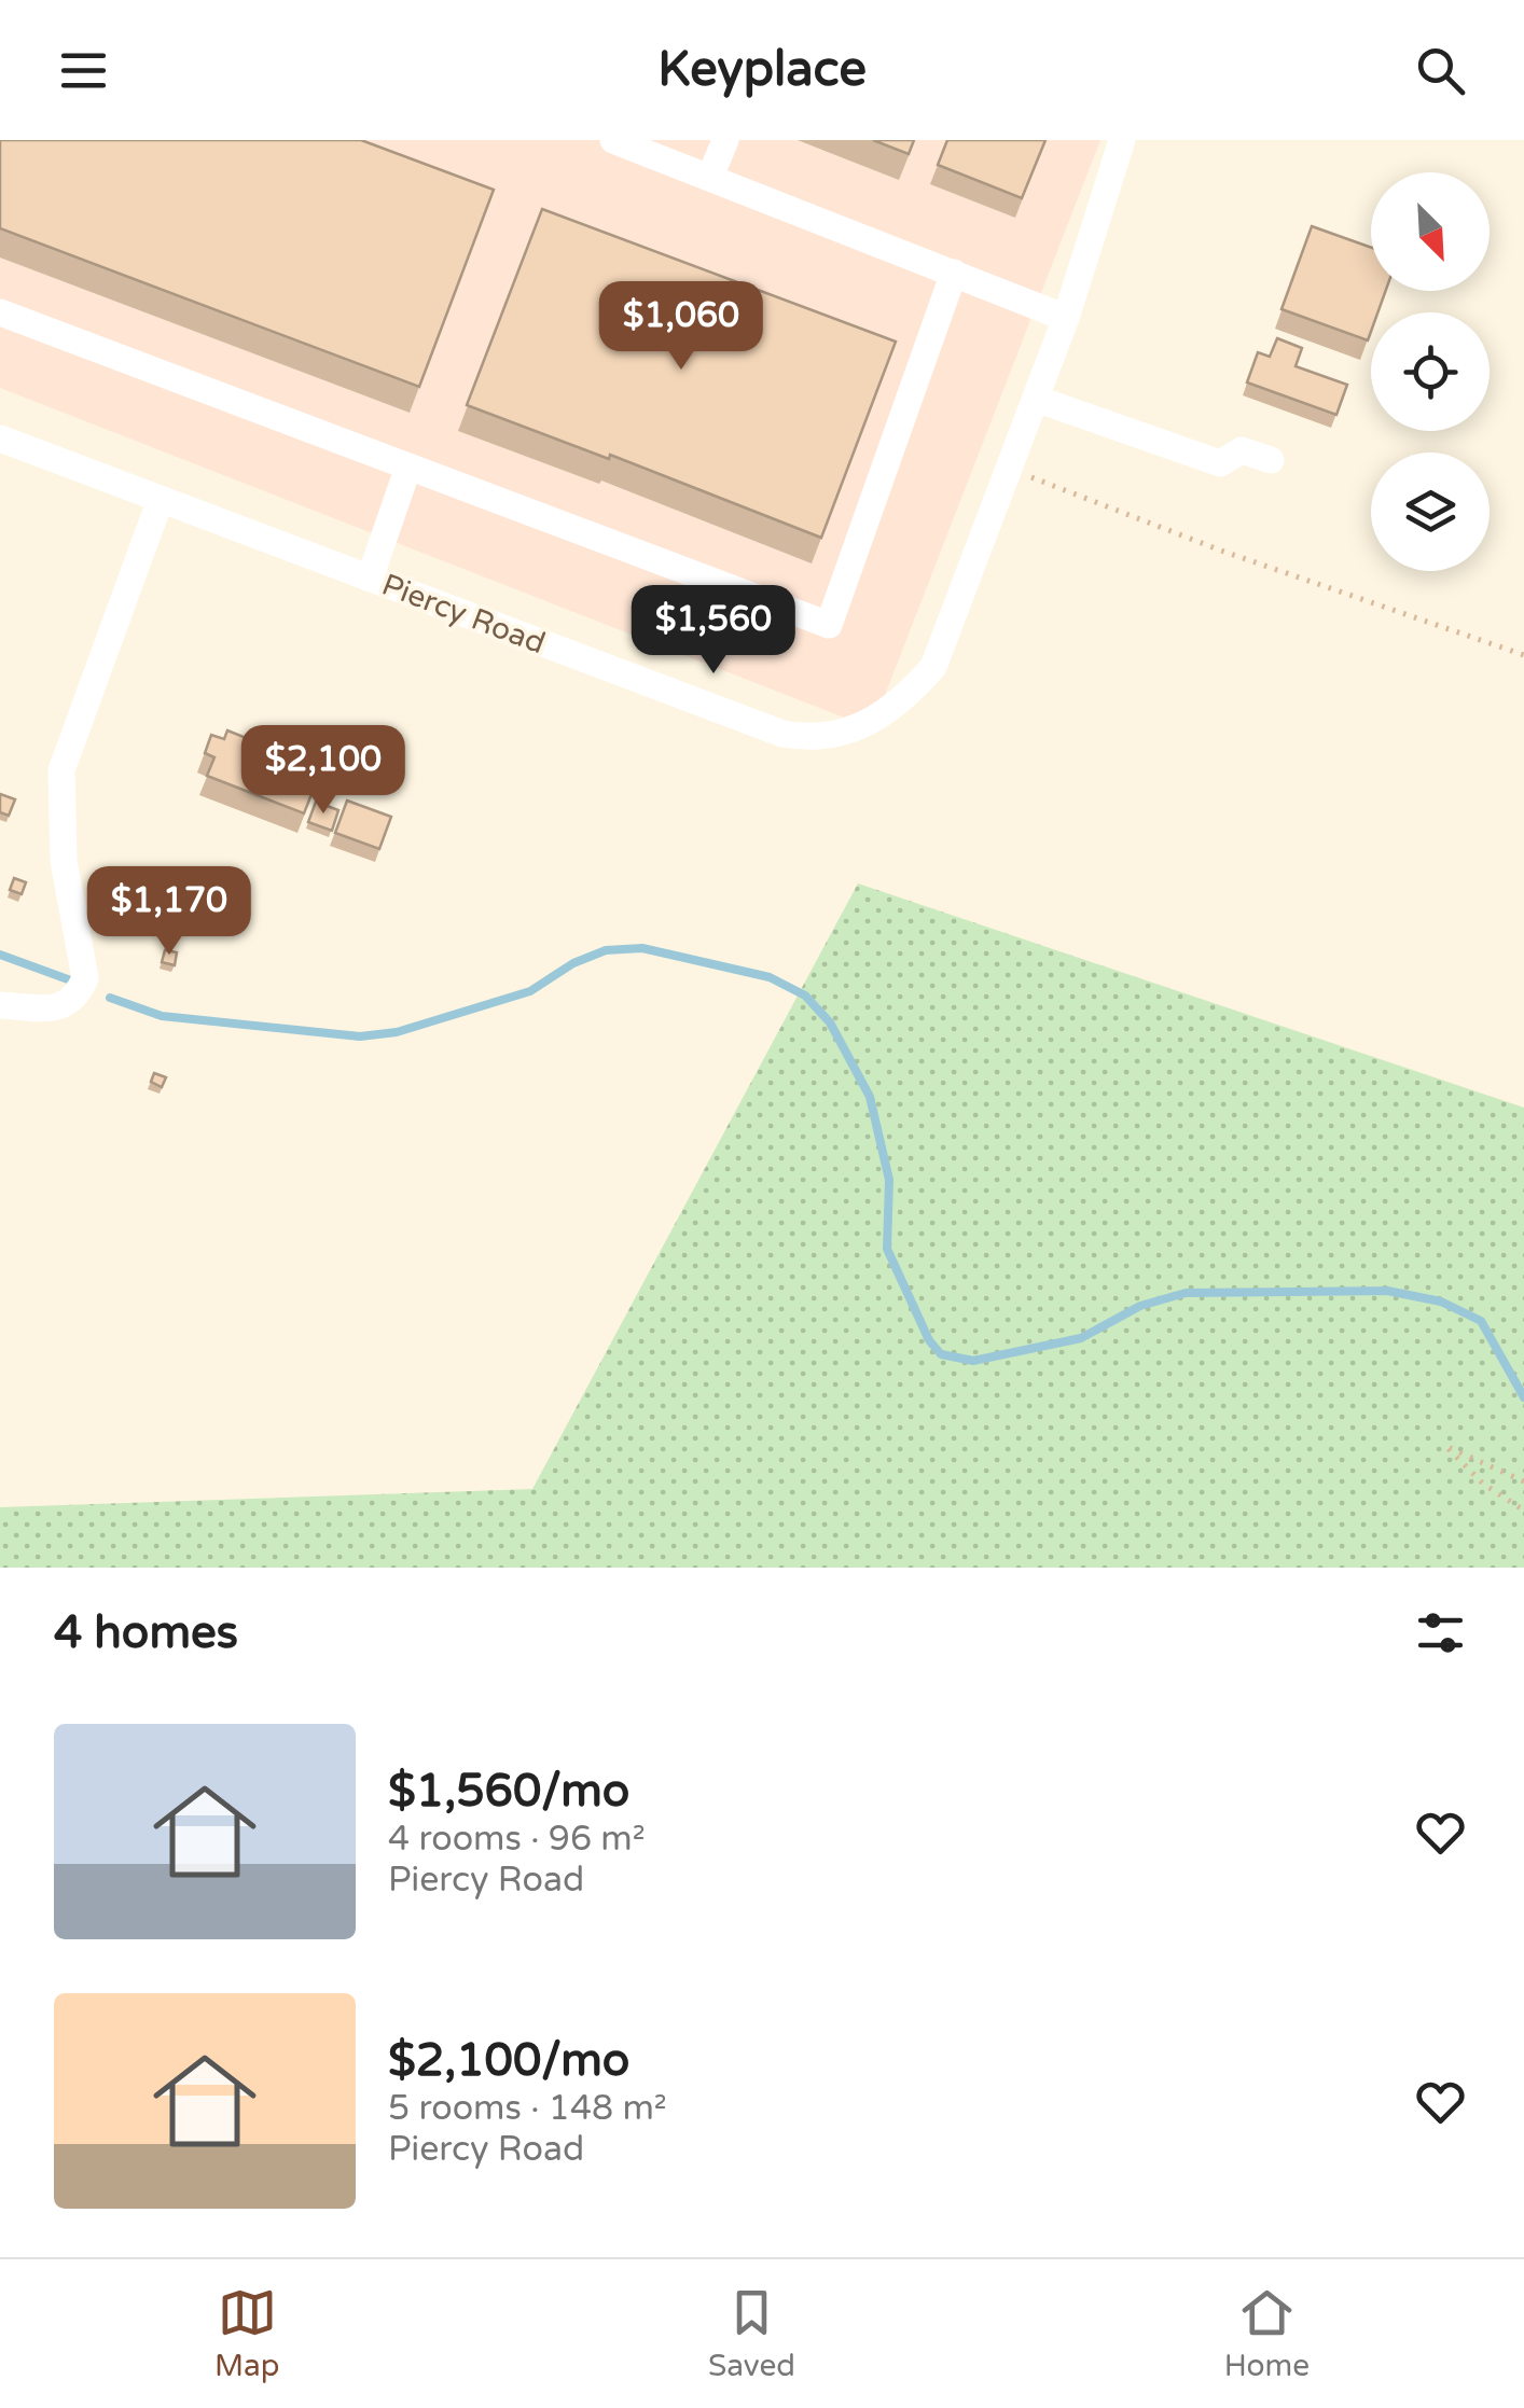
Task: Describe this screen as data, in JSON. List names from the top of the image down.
{
  "streets": {
    "street": ["Piercy Road"]
  },
  "north": "bottom right",
  "page": {
    "header": "Keyplace",
    "price": [
      "$1,060",
      "$1,560",
      "$2,100",
      "$1,170"
    ],
    "heading": "4 homes",
    "list": [
      {
        "name": "$1,560/mo",
        "note": "4 rooms · 96 m² · Piercy Road"
      },
      {
        "name": "$2,100/mo",
        "note": "5 rooms · 148 m² · Piercy Road"
      }
    ],
    "tabs": ["Map", "Saved", "Home"]
  }
}
